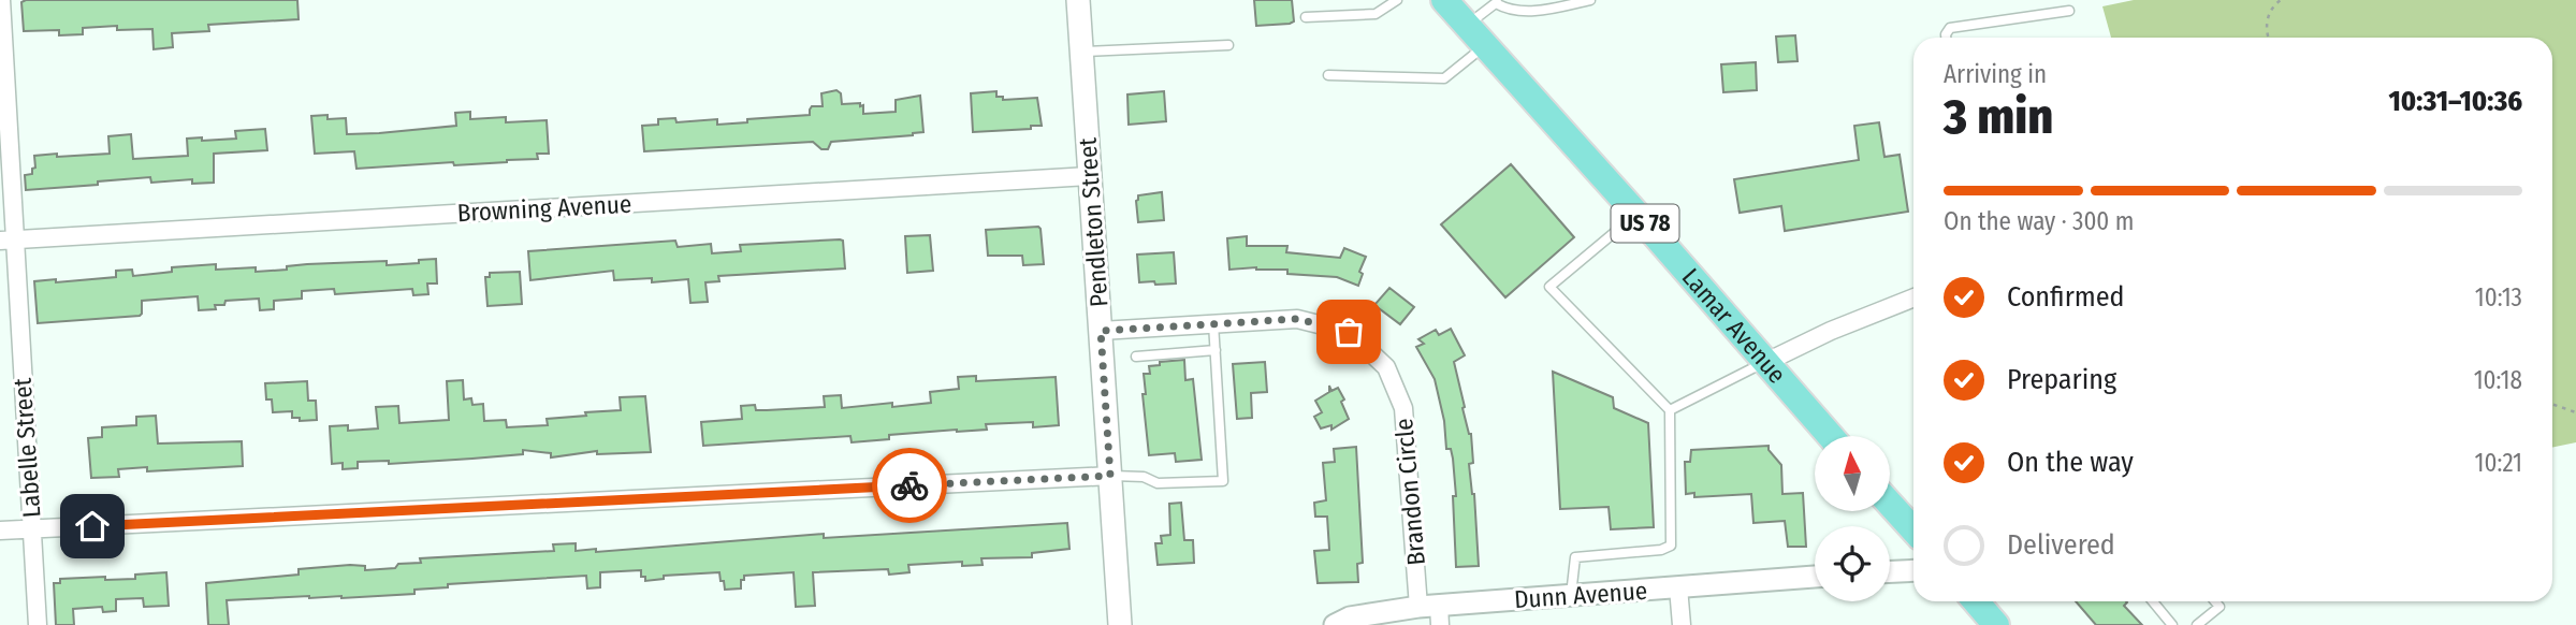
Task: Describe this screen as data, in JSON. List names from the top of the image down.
{
  "streets": {
    "main road": ["Pendleton Street", "US 78", "Lamar Avenue"],
    "street": [
      "Browning Avenue",
      "Labelle Street",
      "Brandon Circle",
      "Dunn Avenue"
    ]
  },
  "crossings": [
    ["Browning Avenue", "Pendleton Street"],
    ["Browning Avenue", "Labelle Street"],
    ["Pendleton Street", "Brandon Circle"],
    ["Brandon Circle", "Dunn Avenue"]
  ],
  "north": "top",
  "page": {
    "heading": ["3 min", "Arriving in", "10:31–10:36"],
    "bar": "On the way · 300 m",
    "list": [
      ["Confirmed", "10:13"],
      ["Preparing", "10:18"],
      ["On the way", "10:21"],
      "Delivered"
    ]
  }
}
